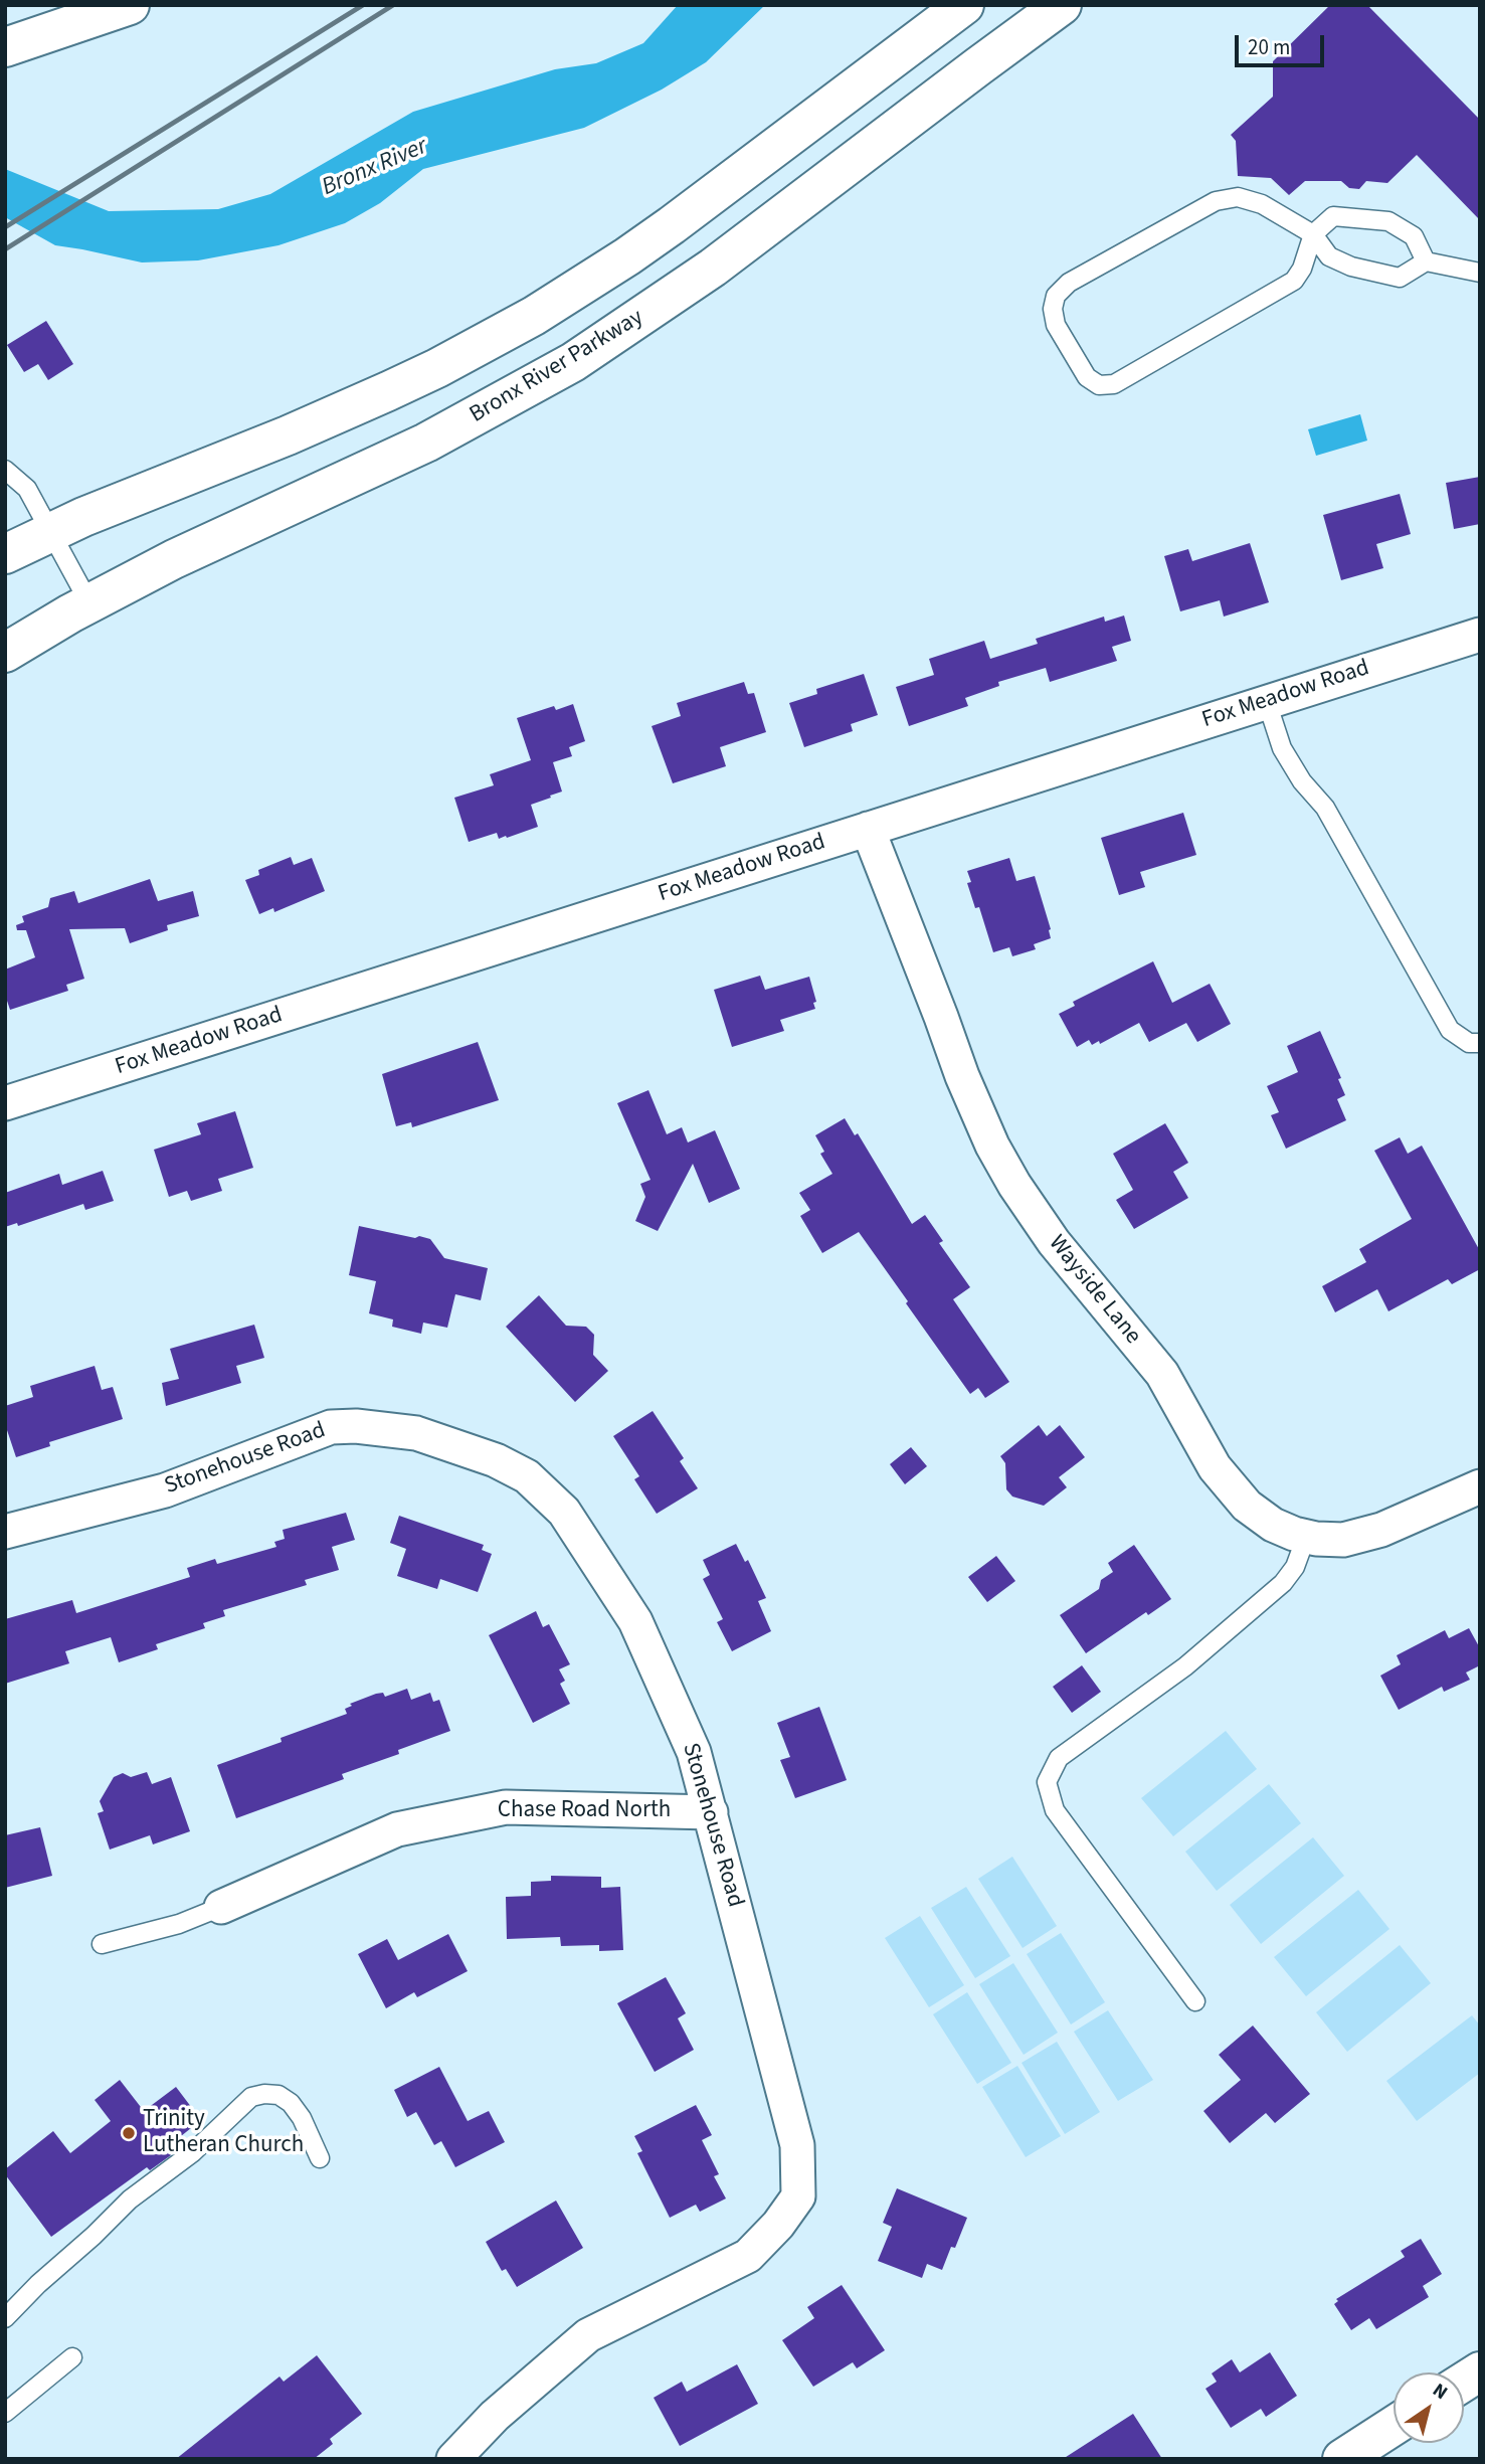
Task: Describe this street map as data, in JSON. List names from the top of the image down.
{
  "streets": {
    "main road": ["Bronx River Parkway"],
    "street": [
      "Fox Meadow Road",
      "Wayside Lane",
      "Stonehouse Road",
      "Chase Road North"
    ]
  },
  "crossings": [
    ["Fox Meadow Road", "Wayside Lane"],
    ["Stonehouse Road", "Chase Road North"]
  ],
  "water": ["Bronx River"],
  "places": ["Trinity Lutheran Church"],
  "scale_bar": "20 m",
  "north": "top right"
}
